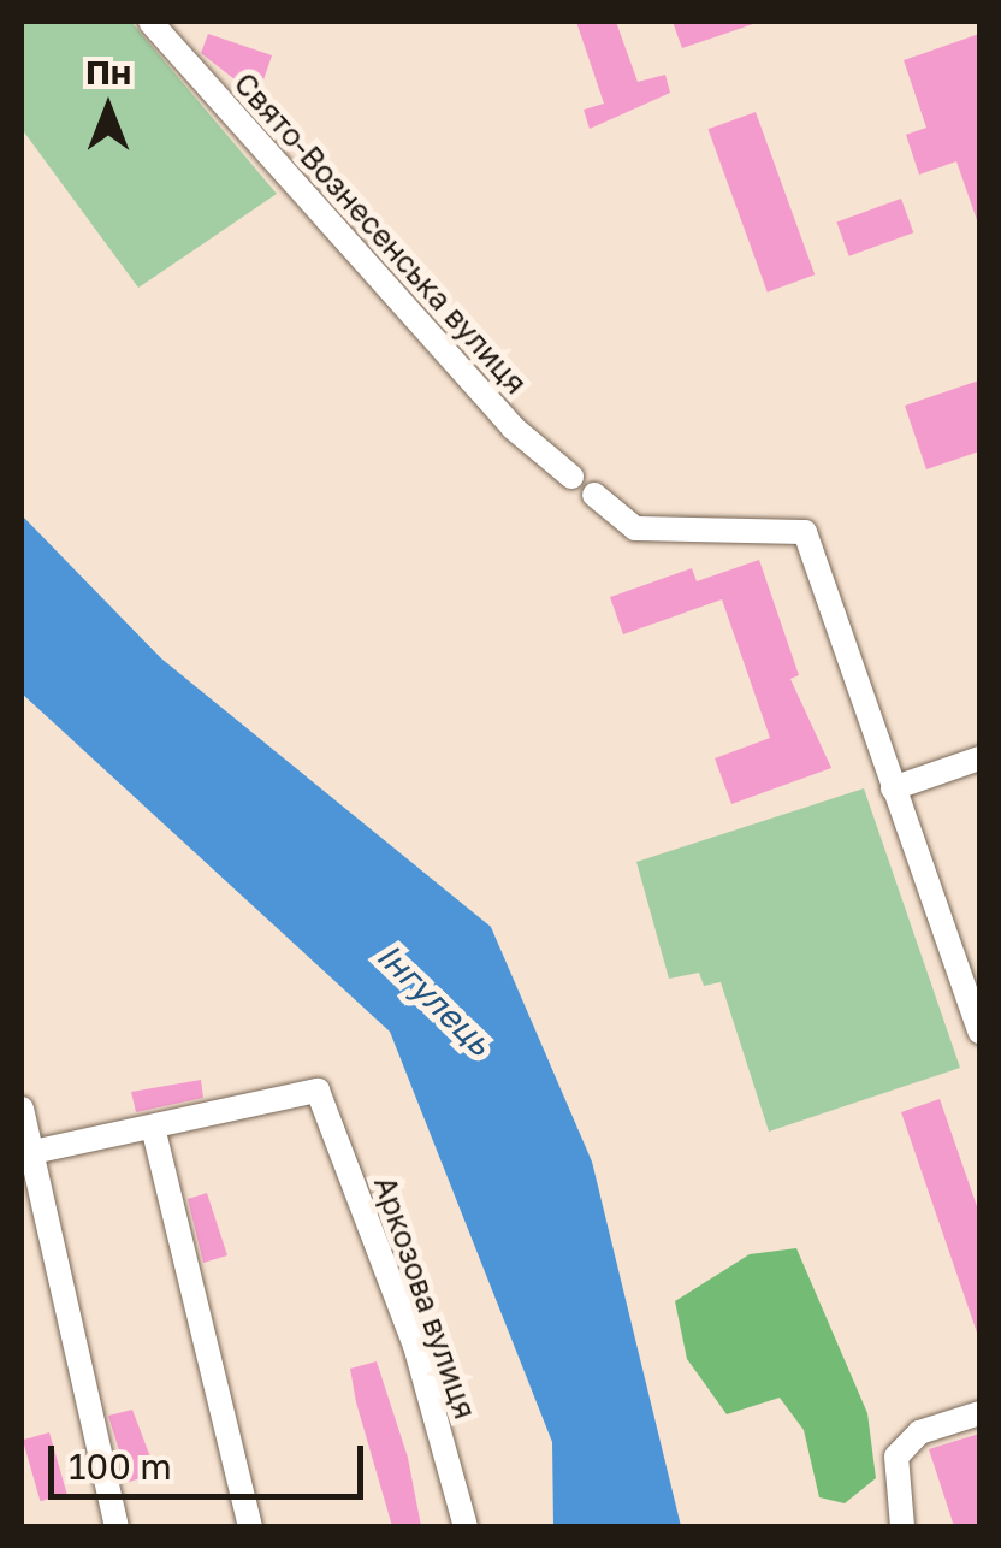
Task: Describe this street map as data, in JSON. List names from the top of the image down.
{
  "streets": {
    "street": ["Свято-Вознесенська вулиця", "Аркозова вулиця"]
  },
  "water": ["Інгулець"],
  "scale_bar": "100 m",
  "north": "top"
}
